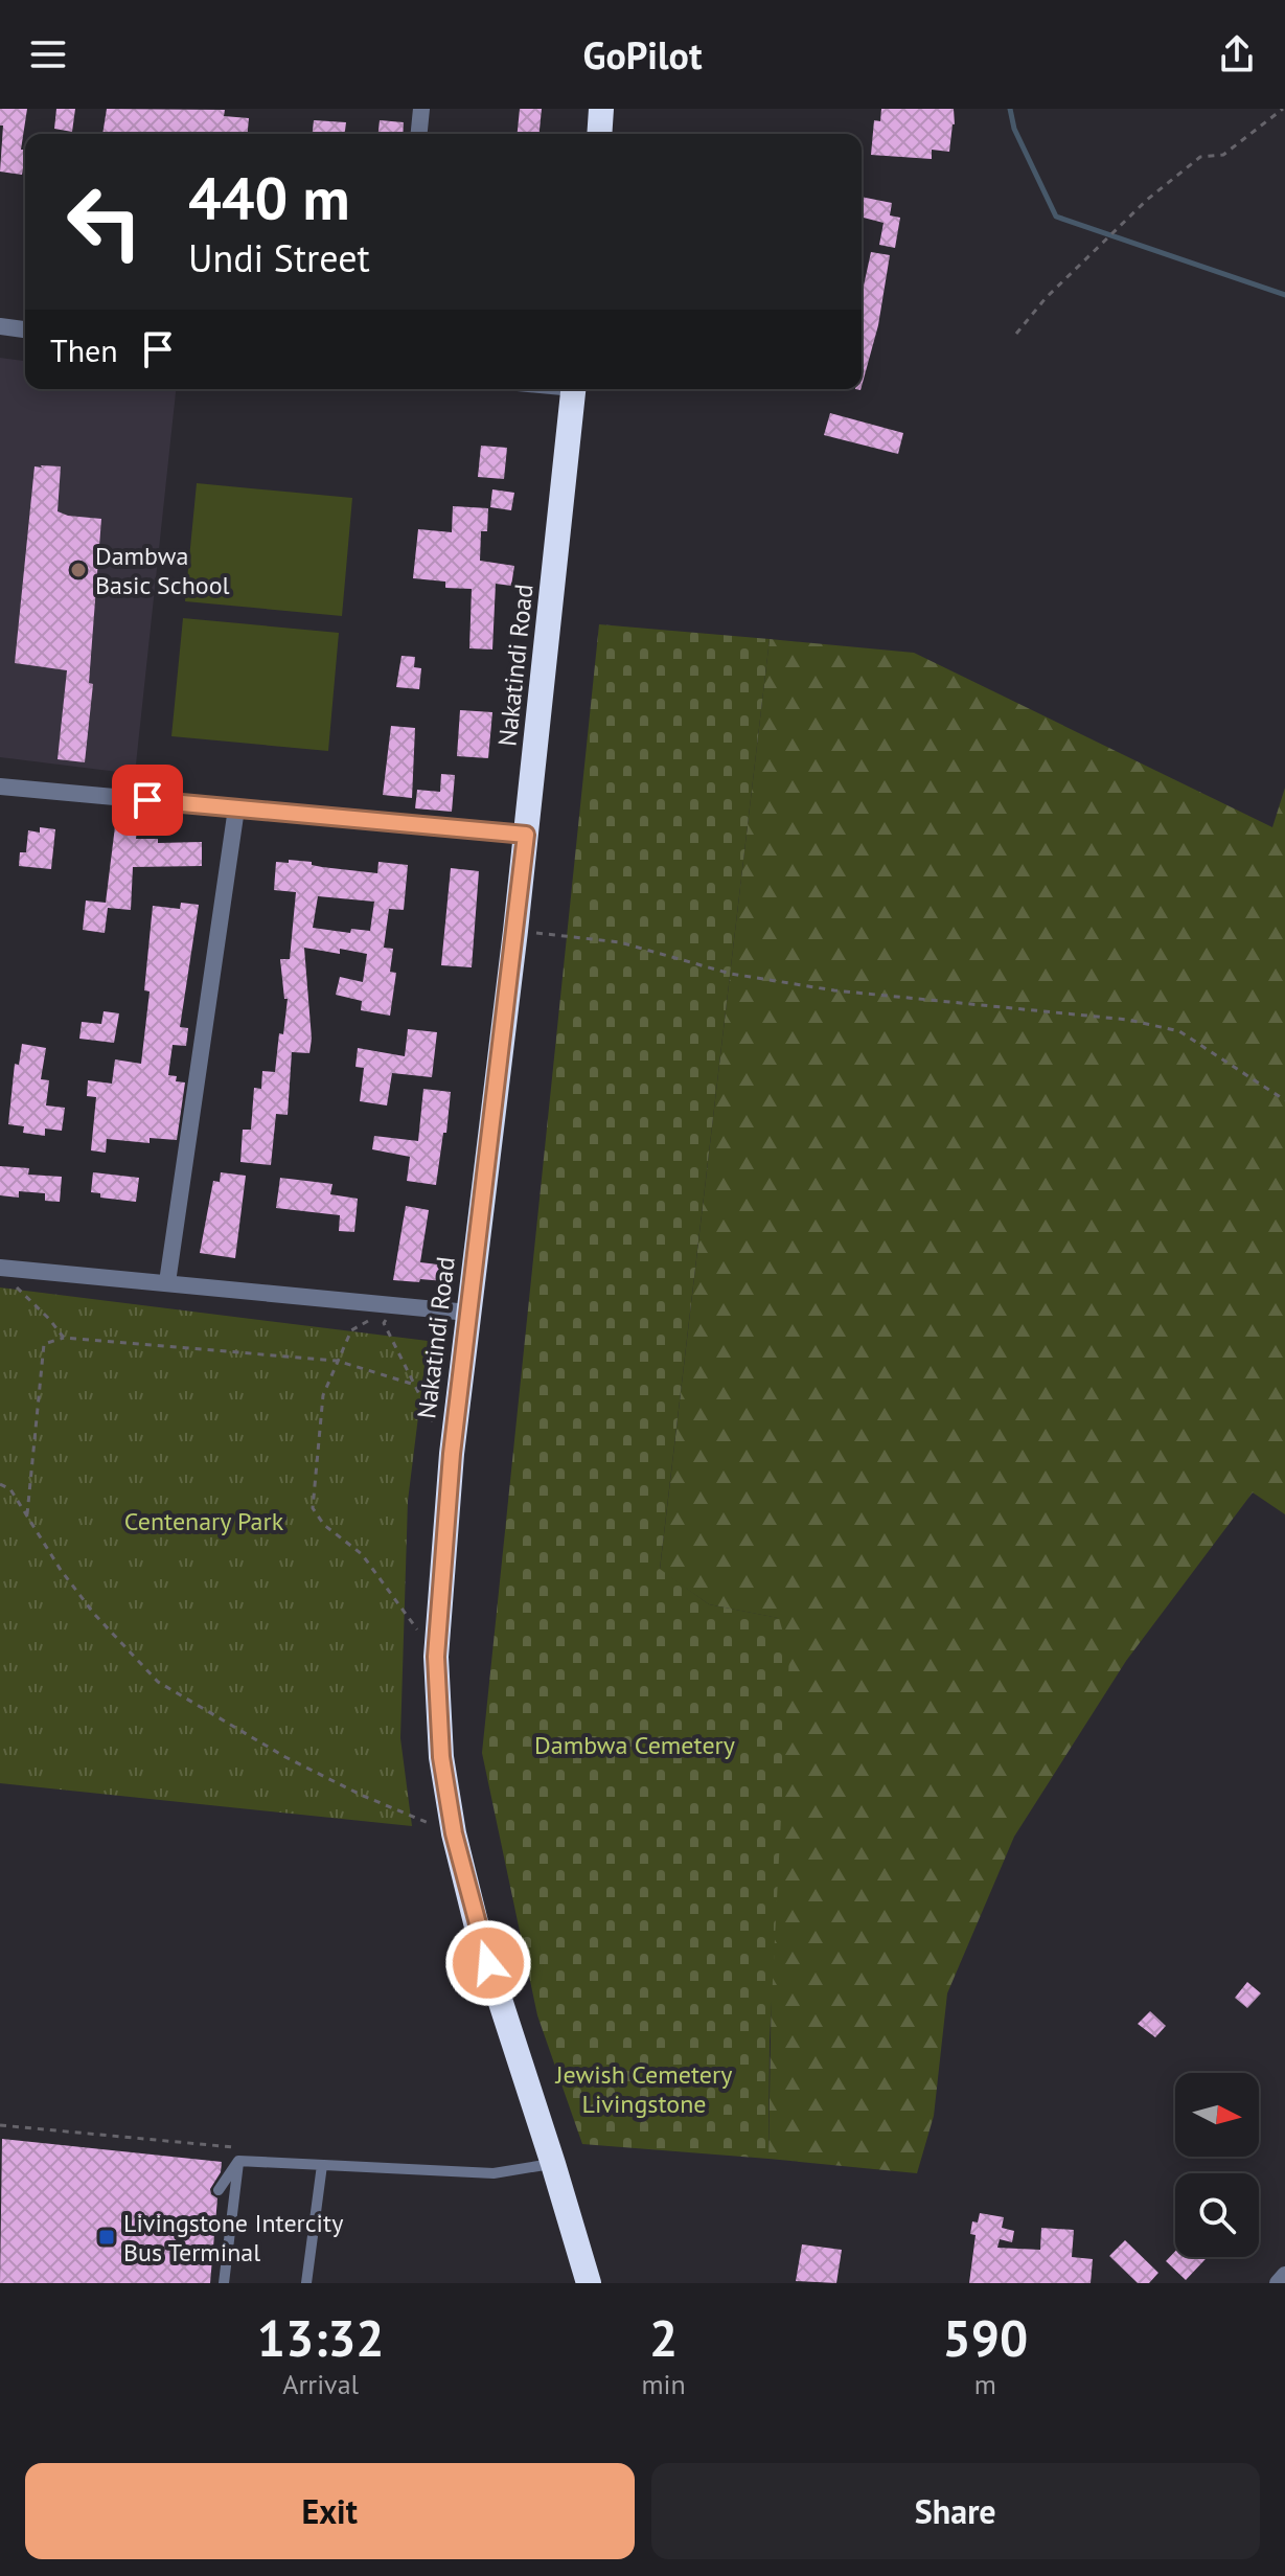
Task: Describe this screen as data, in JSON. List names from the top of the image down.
{
  "streets": {
    "highway": ["Nakatindi Road"]
  },
  "parks": ["Centenary Park", "Dambwa Cemetery", "Jewish Cemetery Livingstone"],
  "places": {
    "other": ["Dambwa Basic School"],
    "transit": ["Livingstone Intercity Bus Terminal"]
  },
  "north": "right",
  "page": {
    "header": "GoPilot",
    "turn": ["440 m", "Undi Street"],
    "then": "Then",
    "eta": [
      "13:32",
      "Arrival",
      "2",
      "min",
      "590",
      "m"
    ],
    "buttons": ["Exit", "Share"]
  }
}
